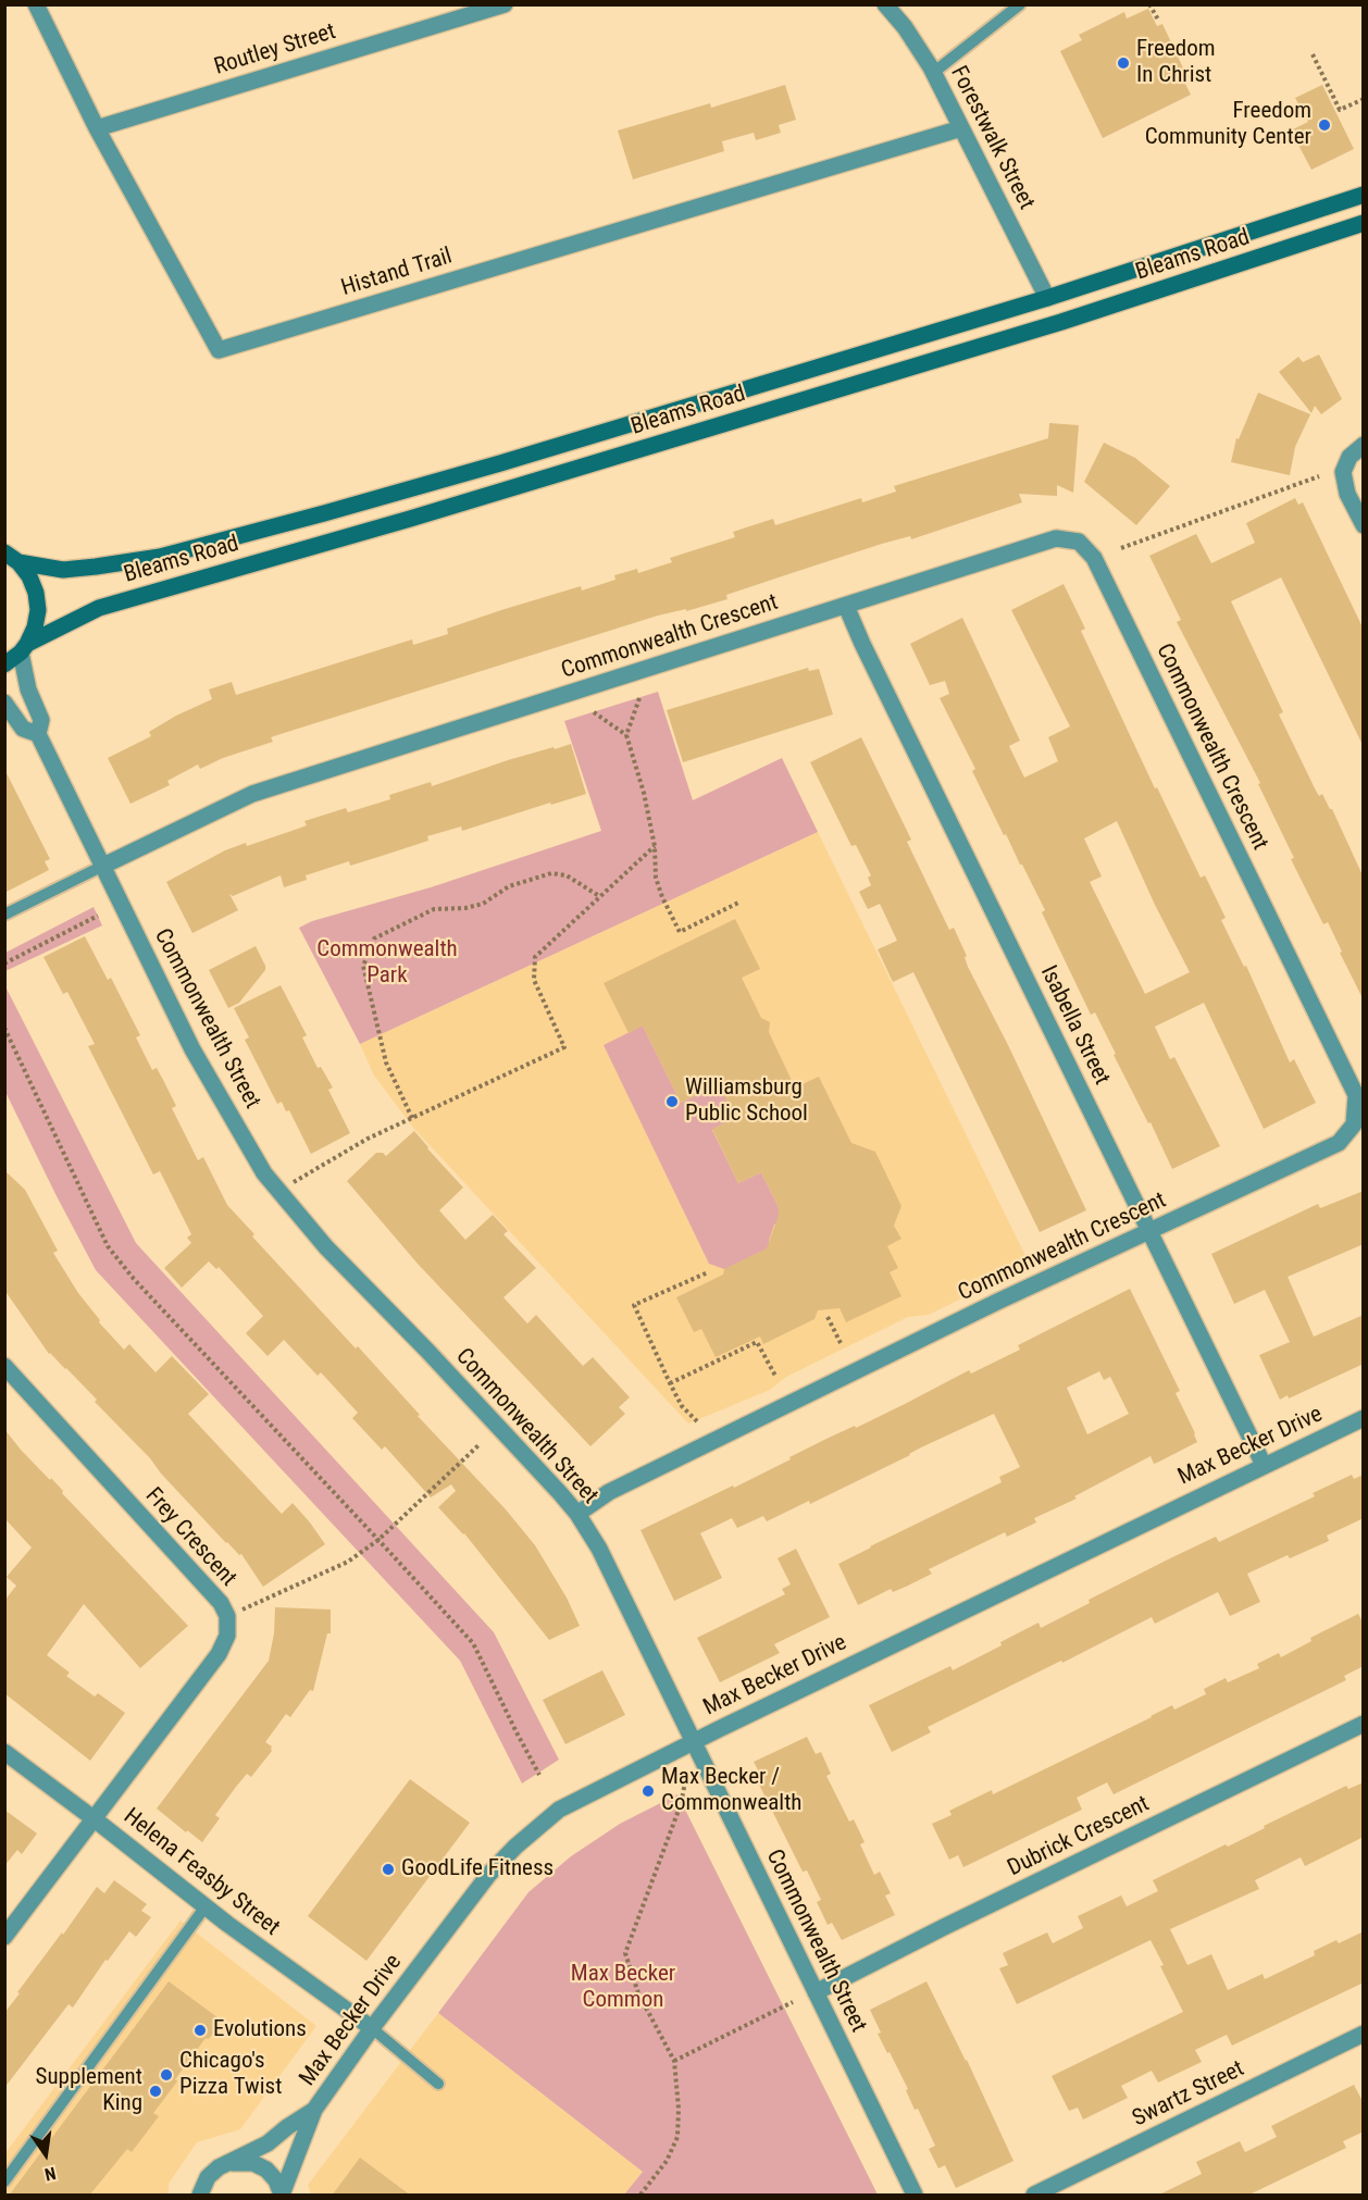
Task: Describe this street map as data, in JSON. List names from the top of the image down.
{
  "streets": {
    "main road": ["Bleams Road"],
    "street": [
      "Routley Street",
      "Forestwalk Street",
      "Histand Trail",
      "Commonwealth Crescent",
      "Commonwealth Street",
      "Isabella Street",
      "Max Becker Drive",
      "Frey Crescent",
      "Dubrick Crescent",
      "Helena Feasby Street",
      "Swartz Street"
    ]
  },
  "crossings": [
    ["Routley Street", "Histand Trail"],
    ["Forestwalk Street", "Bleams Road"],
    ["Forestwalk Street", "Histand Trail"],
    ["Bleams Road", "Commonwealth Street"],
    ["Commonwealth Crescent", "Commonwealth Street"],
    ["Commonwealth Crescent", "Isabella Street"],
    ["Commonwealth Street", "Max Becker Drive"],
    ["Commonwealth Street", "Dubrick Crescent"],
    ["Isabella Street", "Max Becker Drive"],
    ["Max Becker Drive", "Helena Feasby Street"],
    ["Frey Crescent", "Helena Feasby Street"]
  ],
  "parks": ["Commonwealth Park", "Max Becker Common"],
  "places": [
    "Freedom In Christ",
    "Freedom Community Center",
    "Williamsburg Public School",
    "Max Becker / Commonwealth",
    "GoodLife Fitness",
    "Evolutions",
    "Chicago's Pizza Twist",
    "Supplement King"
  ],
  "north": "bottom"
}
